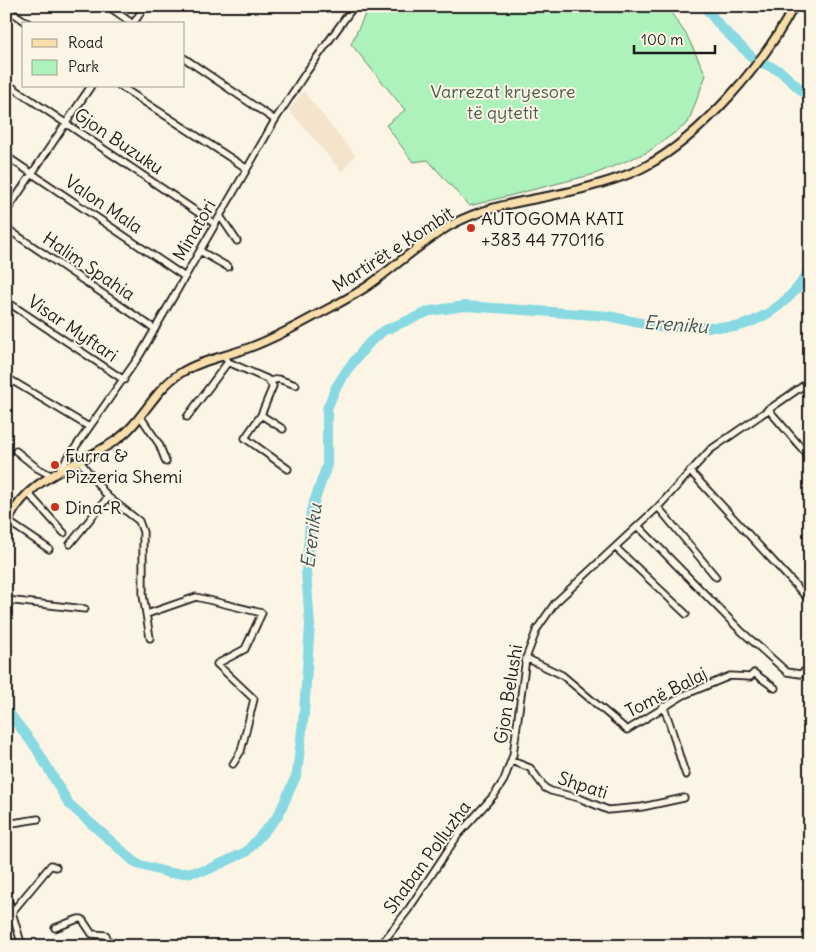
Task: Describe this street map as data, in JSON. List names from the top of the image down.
{
  "streets": {
    "main road": ["Martirët e Kombit"],
    "street": [
      "Gjon Buzuku",
      "Valon Mala",
      "Minatori",
      "Halim Spahia",
      "Visar Myftari",
      "Tomë Balaj",
      "Gjon Belushi",
      "Shpati",
      "Shaban Polluzha"
    ]
  },
  "crossings": [
    ["Gjon Buzuku", "Minatori"],
    ["Valon Mala", "Minatori"],
    ["Minatori", "Martirët e Kombit"],
    ["Minatori", "Halim Spahia"],
    ["Minatori", "Visar Myftari"],
    ["Tomë Balaj", "Gjon Belushi"],
    ["Gjon Belushi", "Shpati"],
    ["Gjon Belushi", "Shaban Polluzha"],
    ["Shpati", "Shaban Polluzha"]
  ],
  "water": ["Ereniku"],
  "parks": ["Varrezat kryesore të qytetit"],
  "places": ["AUTOGOMA KATI +383 44 770116", "Furra & Pizzeria Shemi", "Dina-R"],
  "legend": ["Road", "Park"],
  "scale_bar": "100 m"
}
